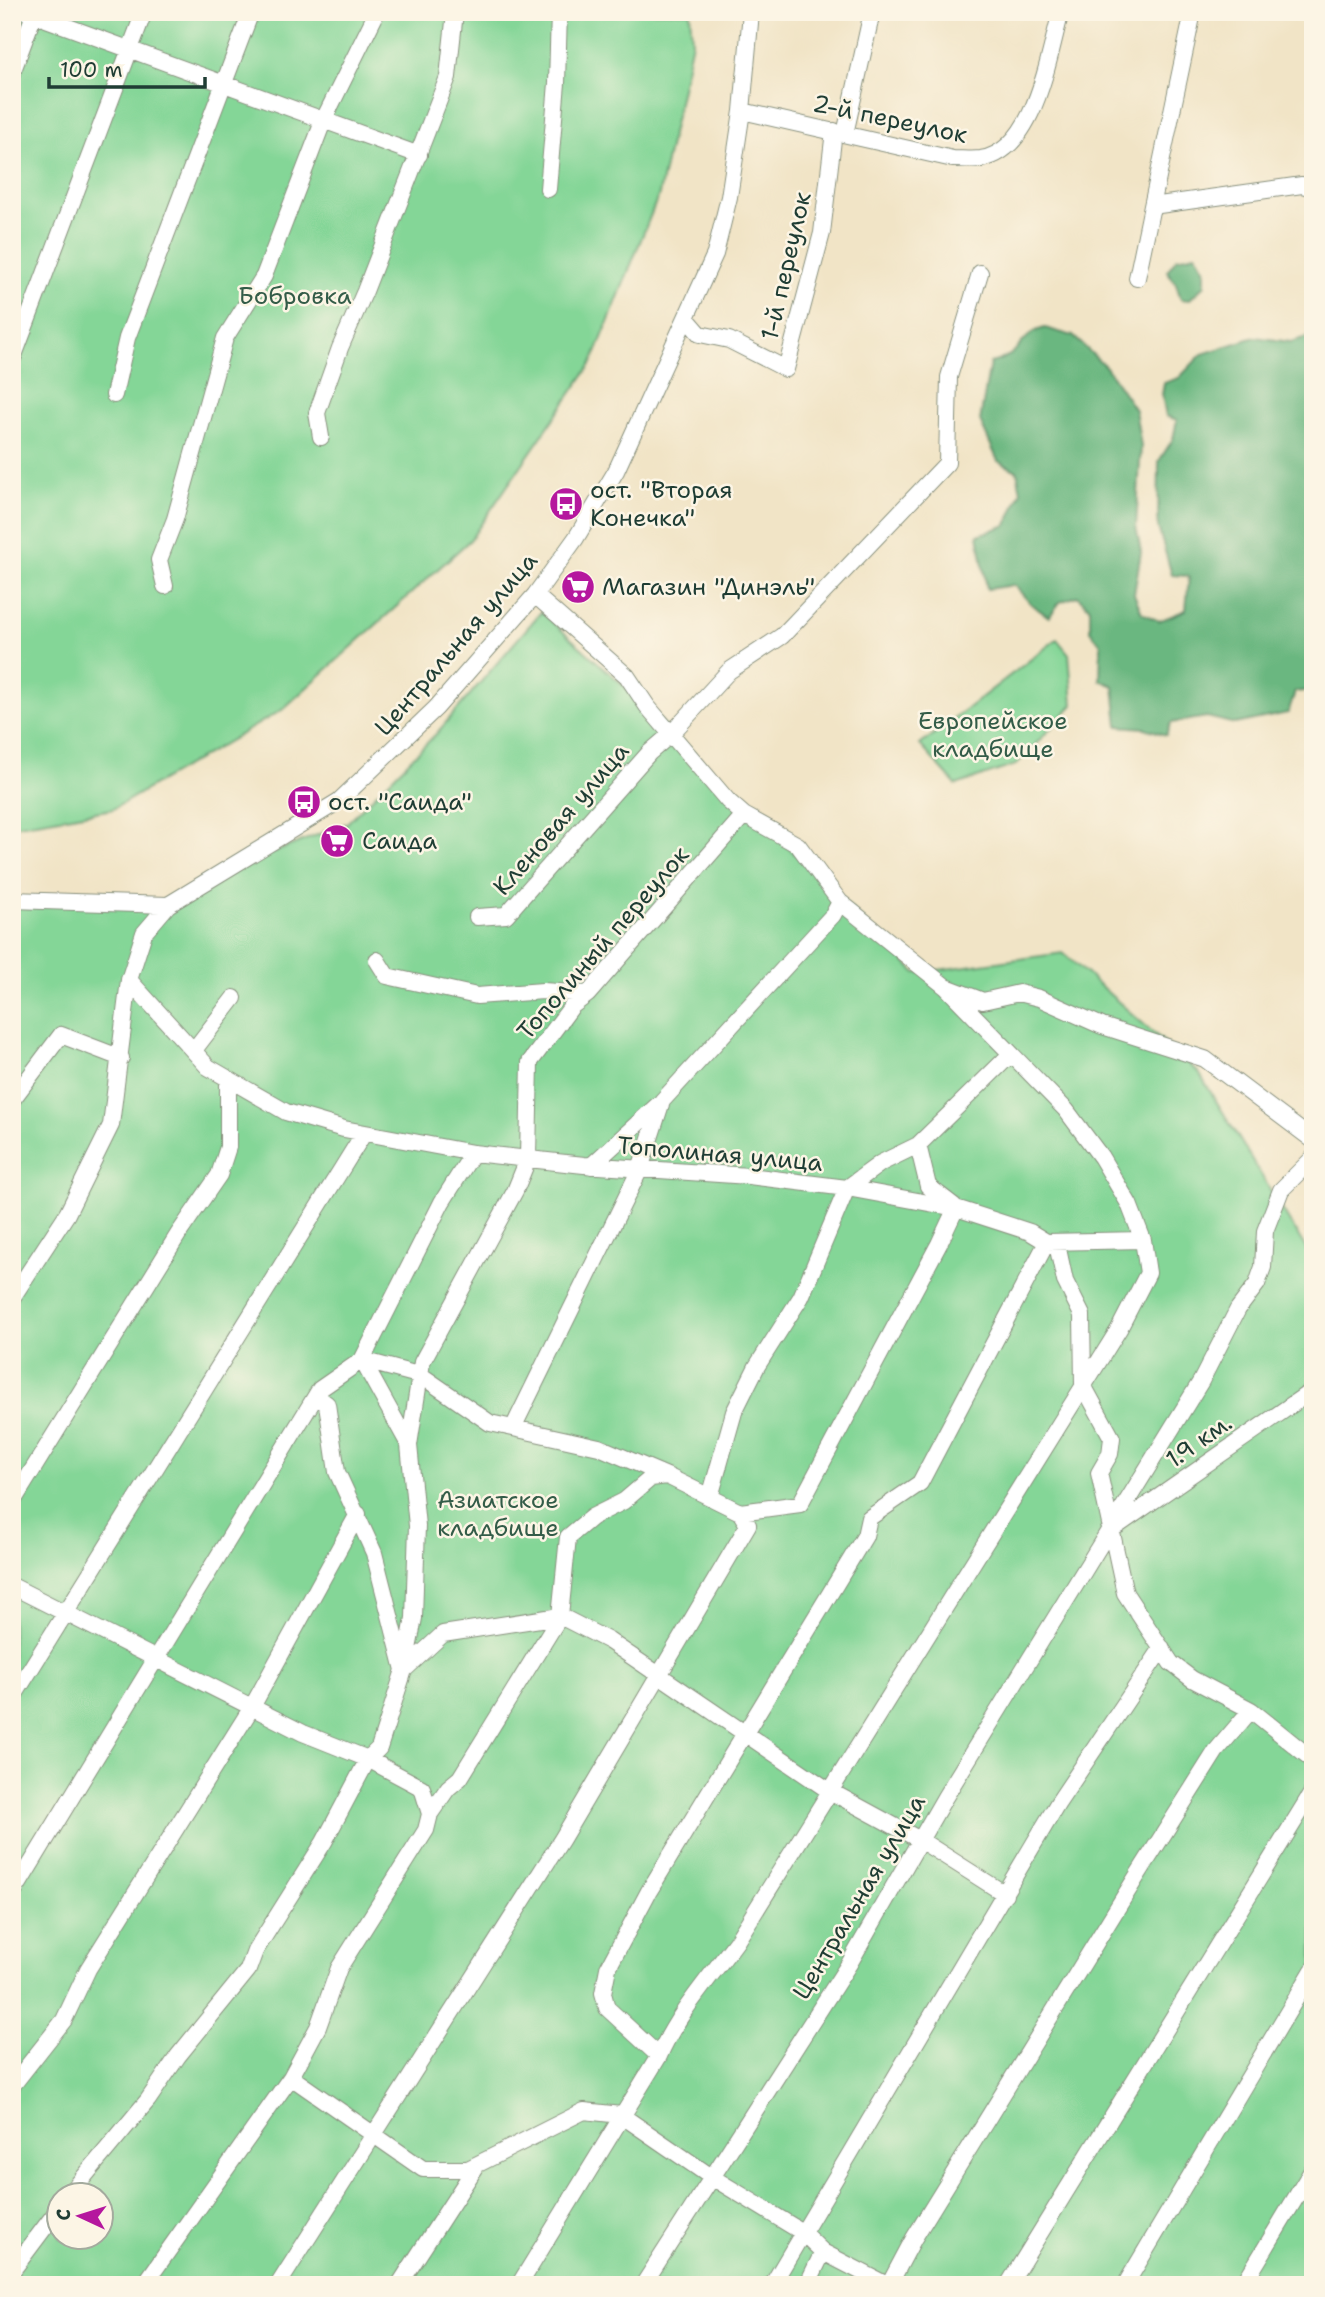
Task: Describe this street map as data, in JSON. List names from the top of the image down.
{
  "streets": {
    "street": [
      "2-й переулок",
      "1-й переулок",
      "Центральная улица",
      "Кленовая улица",
      "Тополиный переулок",
      "Тополиная улица",
      "1.9 км."
    ]
  },
  "crossings": [
    ["2-й переулок", "1-й переулок"],
    ["2-й переулок", "Центральная улица"],
    ["1-й переулок", "Центральная улица"],
    ["Центральная улица", "Тополиная улица"],
    ["Центральная улица", "1.9 км."],
    ["Тополиный переулок", "Тополиная улица"]
  ],
  "parks": ["Бобровка", "Европейское кладбище", "Азиатское кладбище"],
  "places": {
    "bus stop": ["ост. \"Вторая Конечка\"", "ост. \"Саида\""],
    "supermarket": ["Магазин \"Динэль\"", "Саида"]
  },
  "scale_bar": "100 m",
  "north": "left"
}
